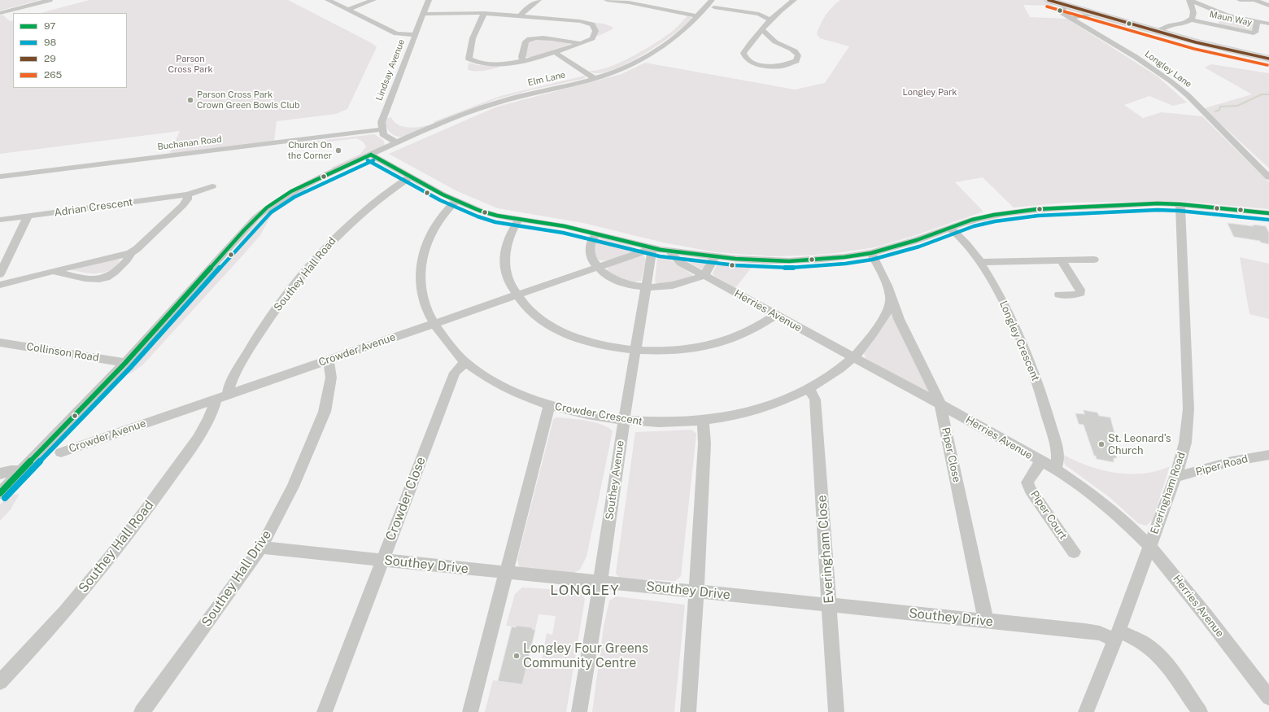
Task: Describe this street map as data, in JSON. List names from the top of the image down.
{
  "streets": {
    "street": [
      "Maun Way",
      "Longley Lane",
      "Lindsay Avenue",
      "Elm Lane",
      "Buchanan Road",
      "Adrian Crescent",
      "Southey Hall Road",
      "Herries Avenue",
      "Longley Crescent",
      "Crowder Avenue",
      "Collinson Road",
      "Crowder Crescent",
      "Piper Close",
      "Piper Road",
      "Southey Avenue",
      "Everingham Road",
      "Crowder Close",
      "Piper Court",
      "Everingham Close",
      "Southey Drive",
      "Southey Hall Drive"
    ]
  },
  "crossings": [
    ["Lindsay Avenue", "Buchanan Road"],
    ["Elm Lane", "Collinson Road"],
    ["Southey Hall Road", "Crowder Avenue"],
    ["Herries Avenue", "Longley Crescent"],
    ["Herries Avenue", "Crowder Crescent"],
    ["Herries Avenue", "Piper Close"],
    ["Herries Avenue", "Everingham Road"],
    ["Herries Avenue", "Piper Court"],
    ["Crowder Avenue", "Crowder Crescent"],
    ["Crowder Avenue", "Southey Avenue"],
    ["Crowder Avenue", "Southey Hall Drive"],
    ["Crowder Crescent", "Piper Close"],
    ["Crowder Crescent", "Southey Avenue"],
    ["Crowder Crescent", "Crowder Close"],
    ["Crowder Crescent", "Everingham Close"],
    ["Piper Close", "Southey Drive"],
    ["Piper Road", "Everingham Road"],
    ["Southey Avenue", "Southey Drive"],
    ["Everingham Road", "Southey Drive"],
    ["Crowder Close", "Southey Drive"],
    ["Everingham Close", "Southey Drive"],
    ["Southey Drive", "Southey Hall Drive"]
  ],
  "districts": ["LONGLEY"],
  "parks": ["Parson Cross Park", "Longley Park"],
  "places": [
    "Parson Cross Park Crown Green Bowls Club",
    "Church On the Corner",
    "St. Leonard's Church",
    "Longley Four Greens Community Centre"
  ],
  "lines": [
    "transit line 29",
    "transit line 265",
    "transit line 97",
    "transit line 98"
  ],
  "legend": [
    "97",
    "98",
    "29",
    "265"
  ]
}
